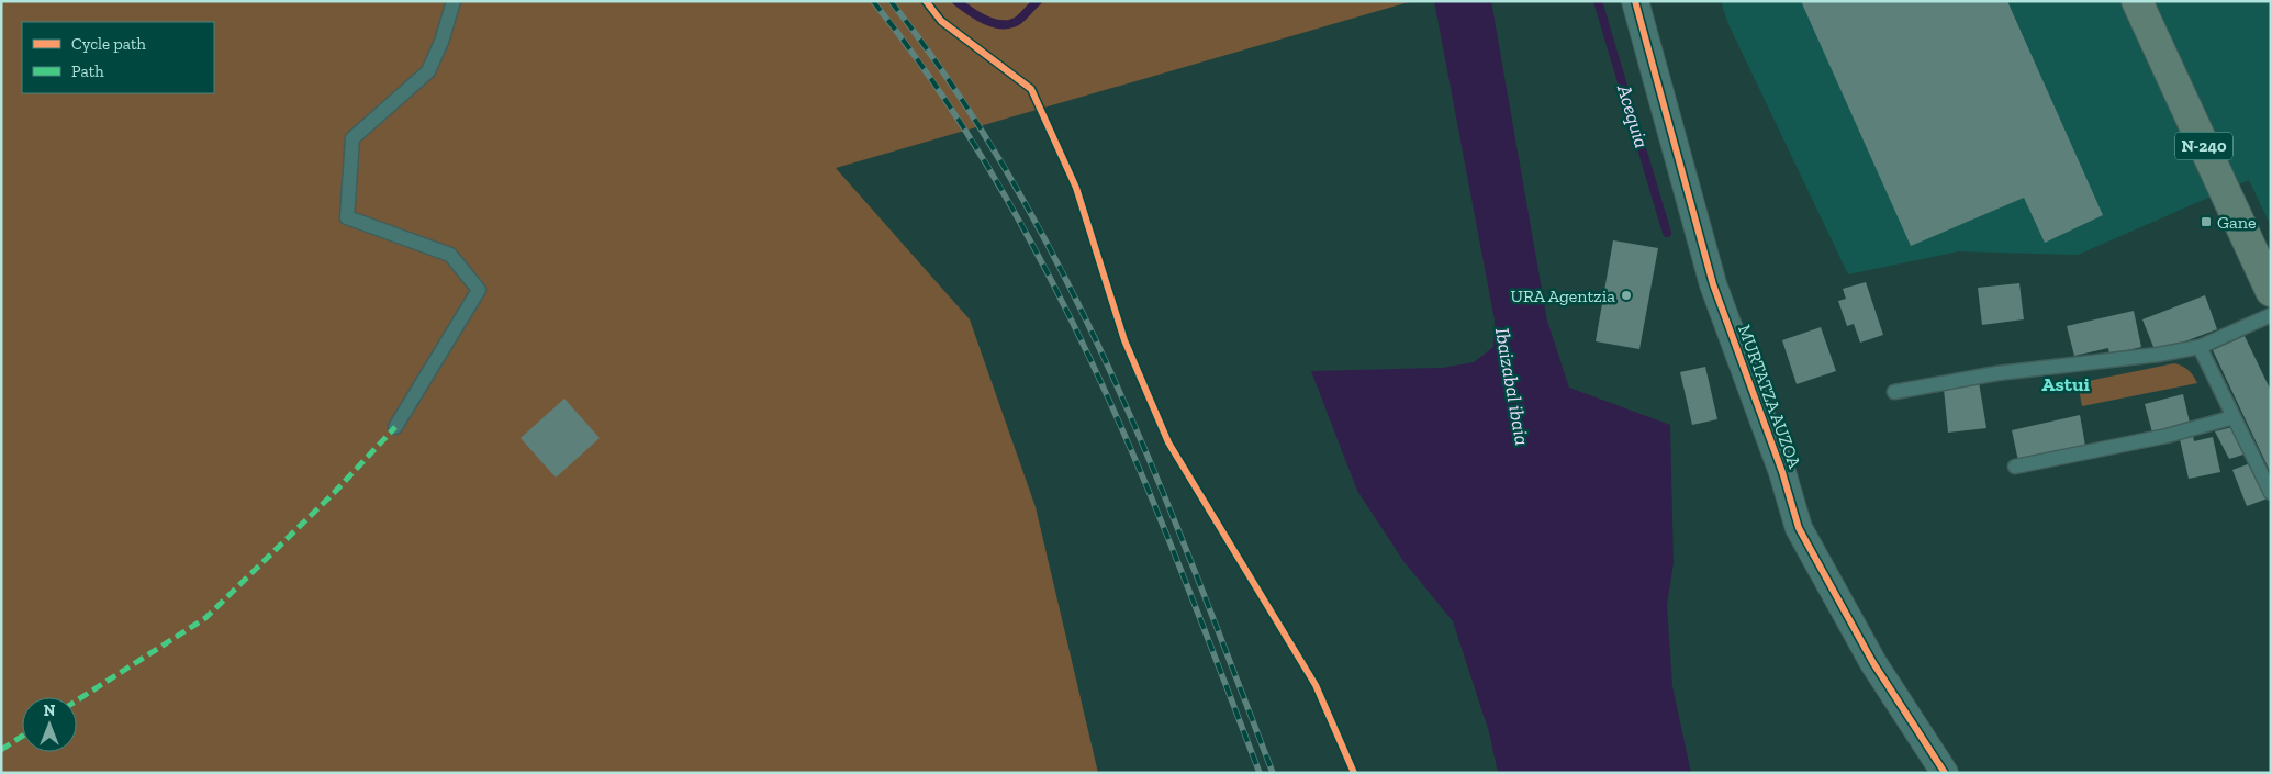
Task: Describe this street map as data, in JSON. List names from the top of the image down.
{
  "streets": {
    "highway": ["N-240"],
    "street": ["MURTATZA AUZOA"]
  },
  "districts": ["Astui"],
  "water": ["Acequia", "Ibaizabal ibaia"],
  "places": {
    "transit": ["Gane"],
    "other": ["URA Agentzia"]
  },
  "legend": ["Cycle path", "Path"],
  "north": "top"
}
